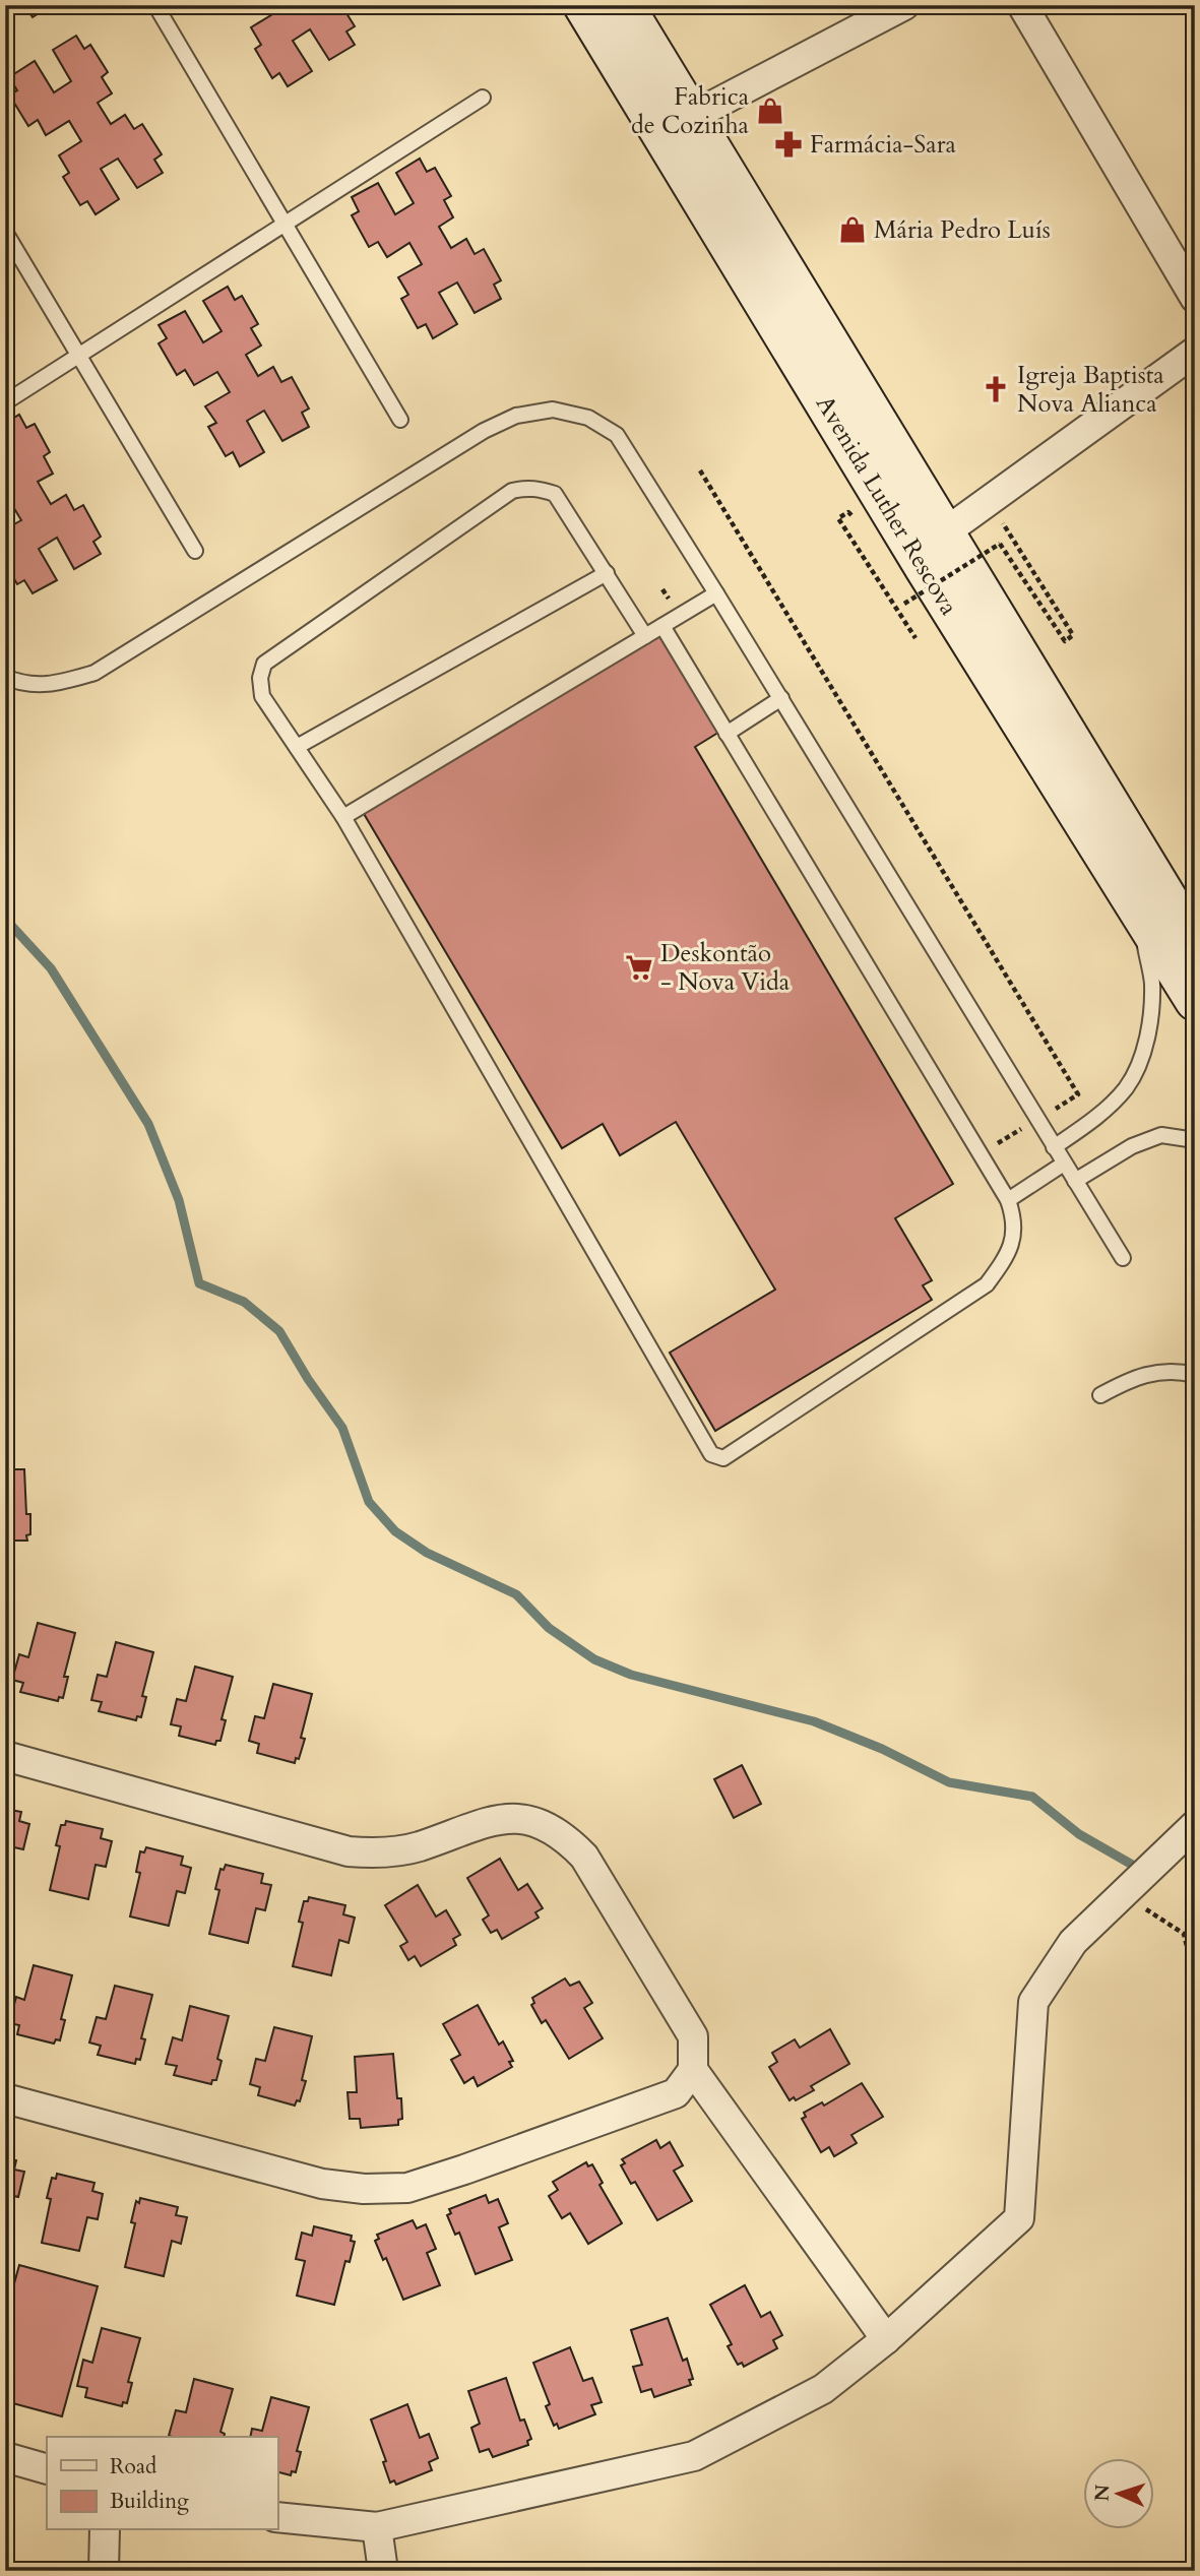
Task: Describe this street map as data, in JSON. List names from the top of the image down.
{
  "streets": {
    "main road": ["Avenida Luther Rescova"]
  },
  "places": {
    "shop": ["Fabrica de Cozinha", "Mária Pedro Luís"],
    "pharmacy": ["Farmácia-Sara"],
    "church": ["Igreja Baptista Nova Alianca"],
    "supermarket": ["Deskontão - Nova Vida"]
  },
  "legend": ["Road", "Building"],
  "north": "left"
}
